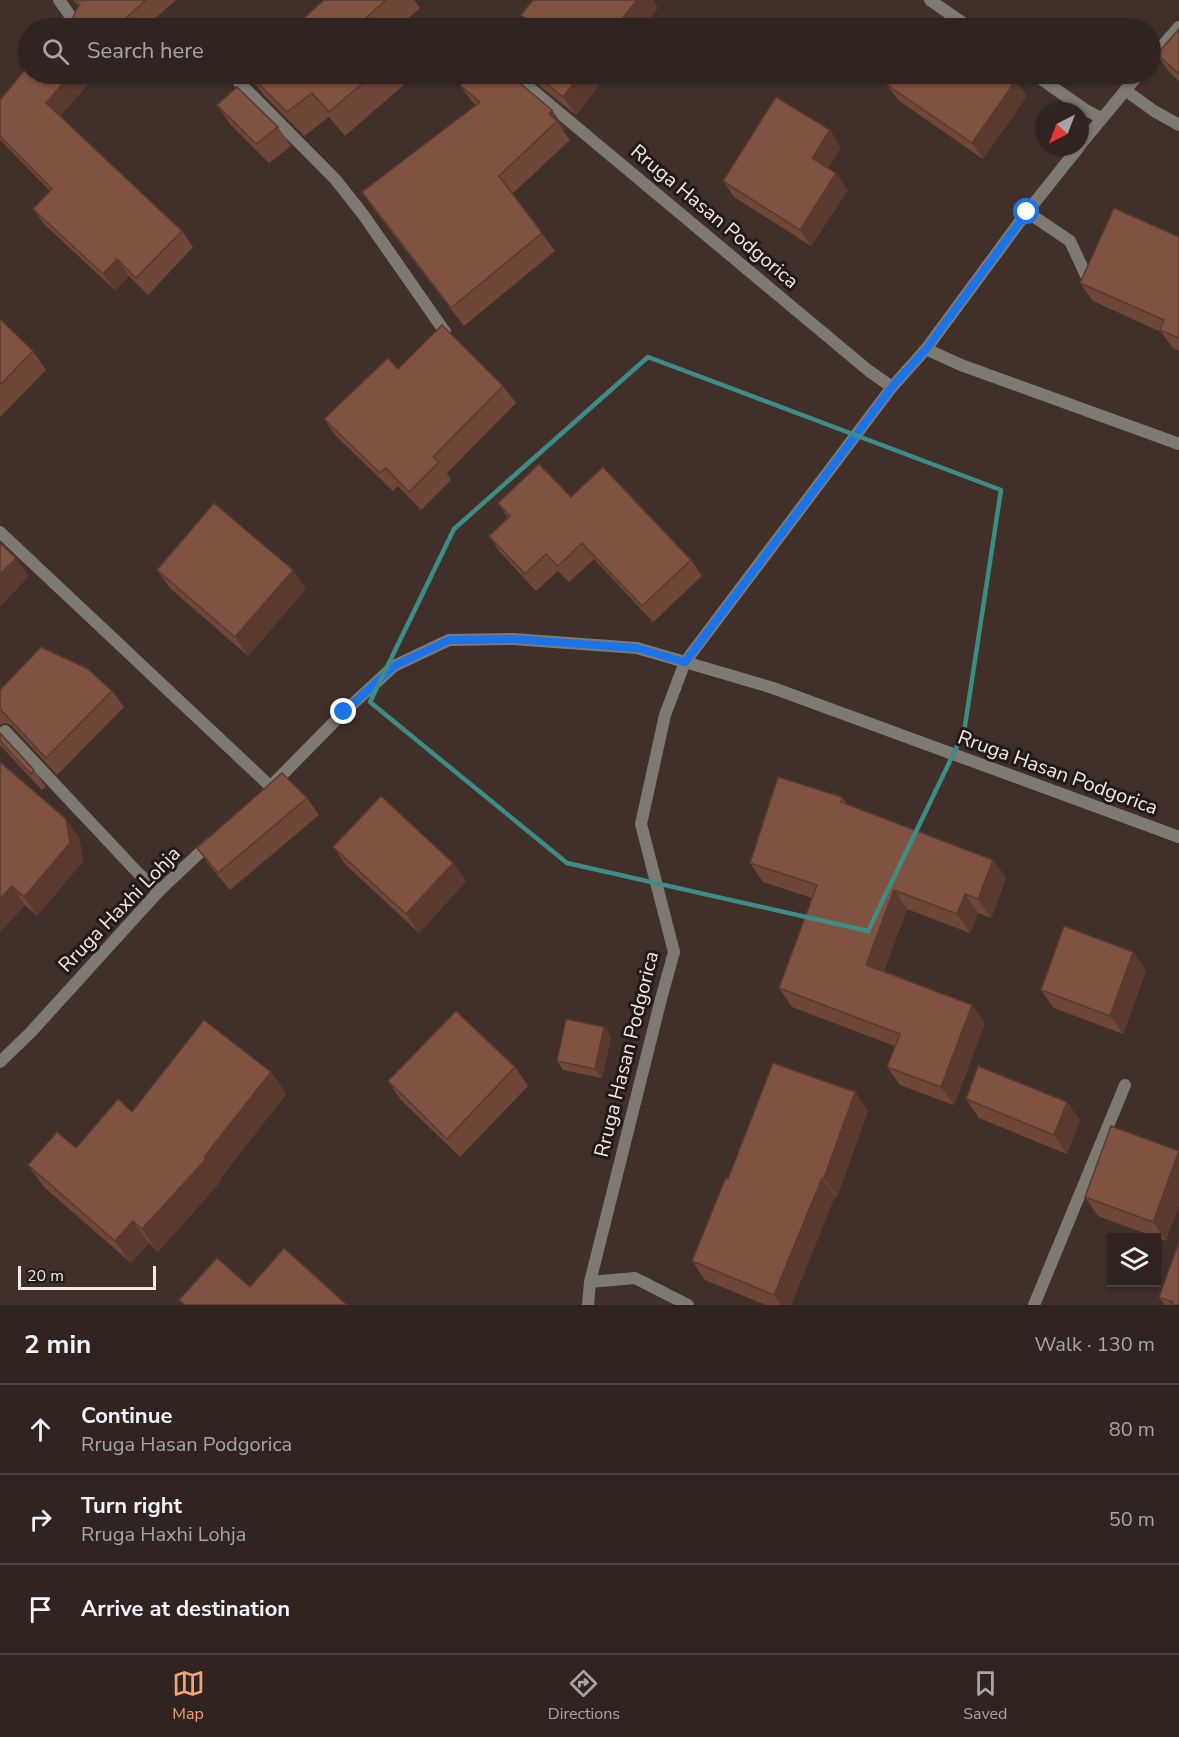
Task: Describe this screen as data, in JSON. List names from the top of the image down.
{
  "streets": {
    "street": ["Rruga Hasan Podgorica", "Rruga Haxhi Lohja"]
  },
  "scale_bar": "20 m",
  "north": "bottom left",
  "page": {
    "search": "Search here",
    "scale": "20 m",
    "heading": ["2 min", "Walk · 130 m"],
    "list": [
      ["Continue", "Rruga Hasan Podgorica", "80 m"],
      ["Turn right", "Rruga Haxhi Lohja", "50 m"],
      "Arrive at destination"
    ],
    "nav": ["Map", "Directions", "Saved"]
  }
}
